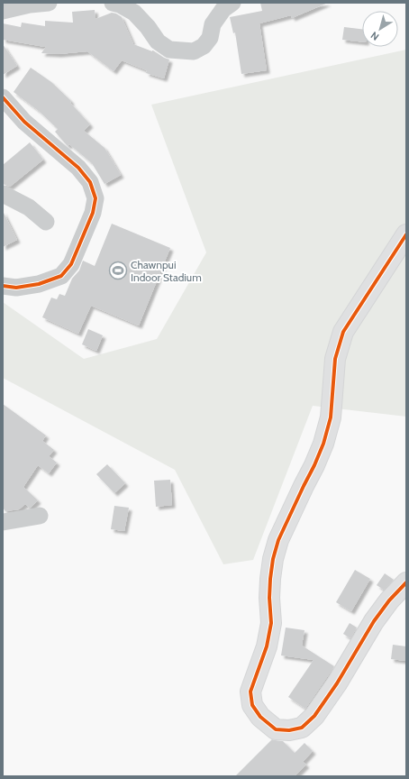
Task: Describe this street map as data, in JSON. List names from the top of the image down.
{
  "places": {
    "sports": ["Chawnpui Indoor Stadium"]
  },
  "north": "bottom left"
}
